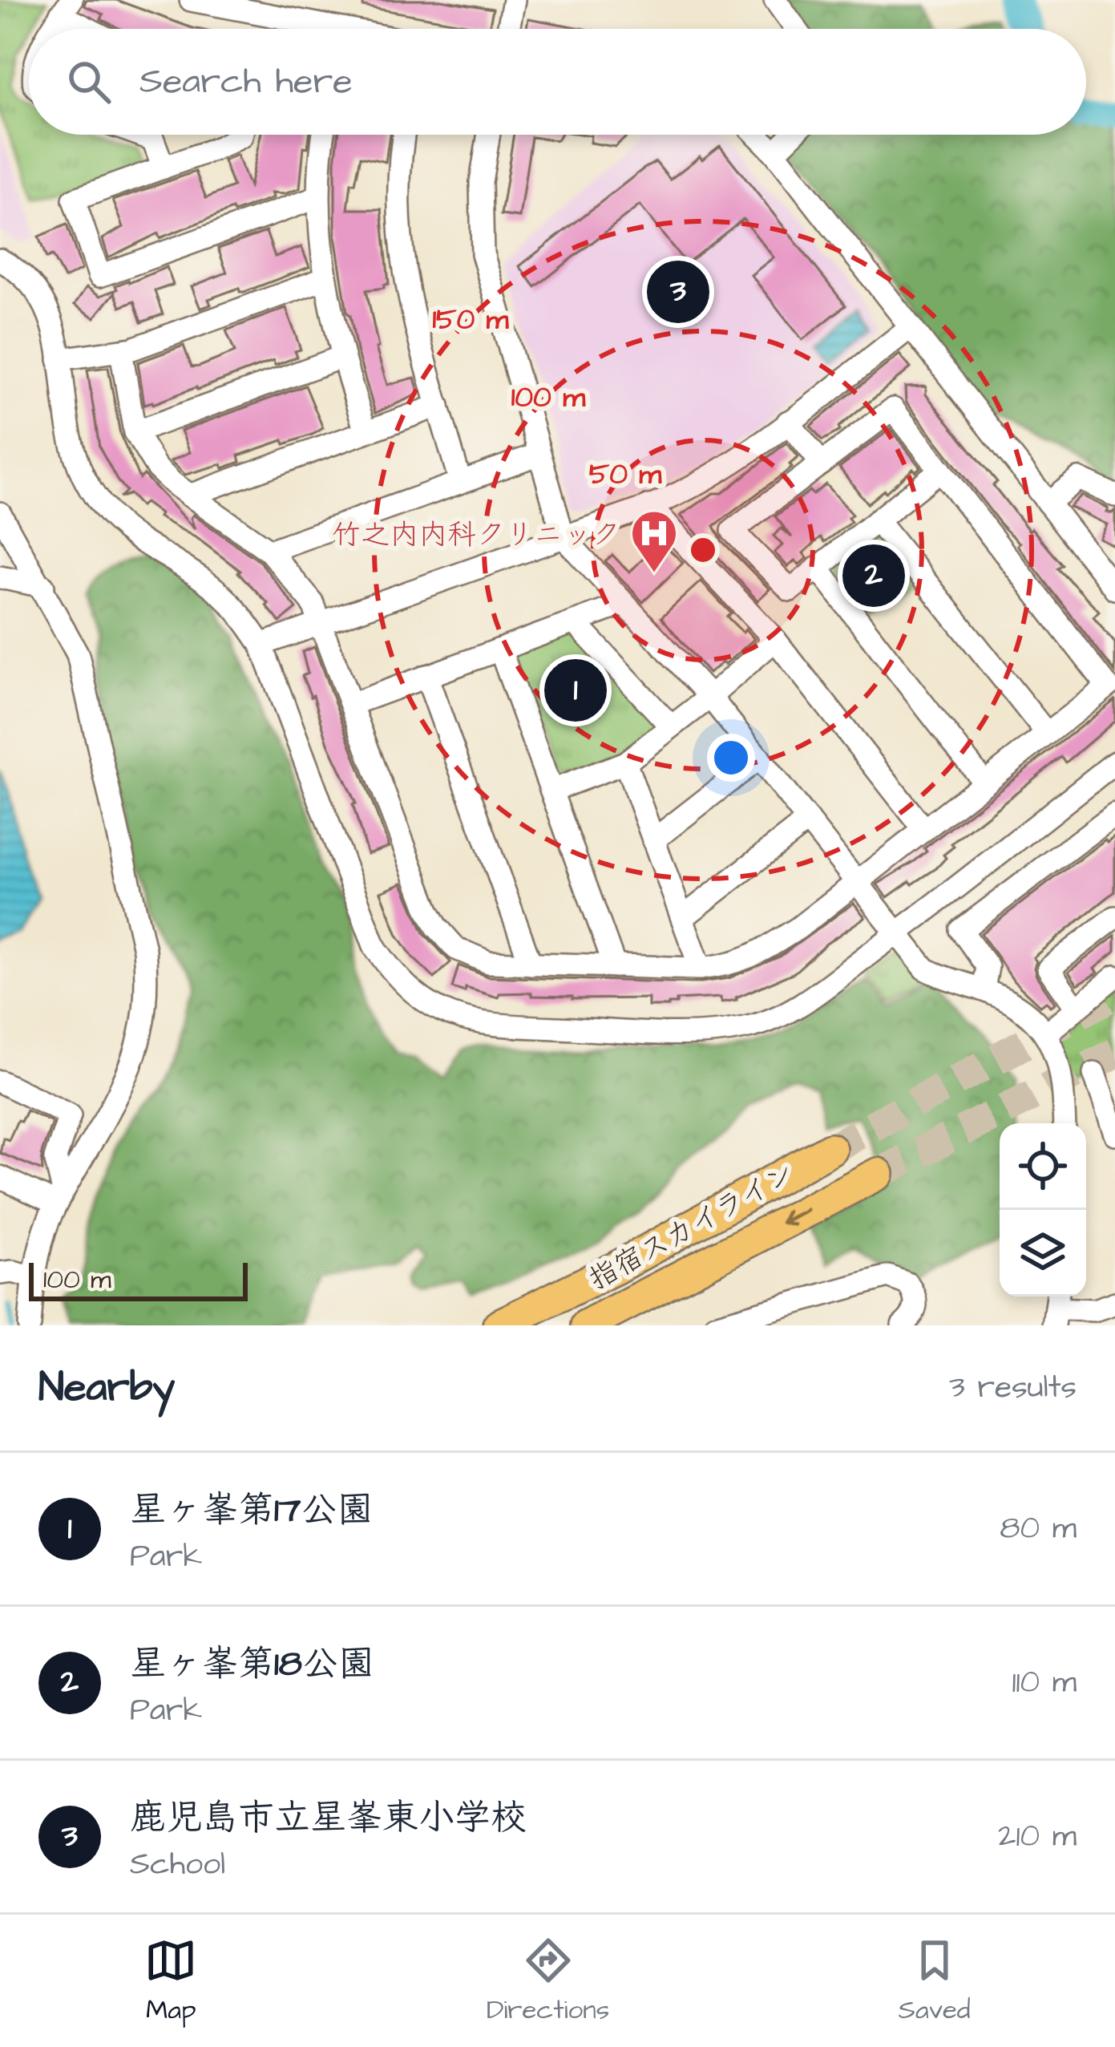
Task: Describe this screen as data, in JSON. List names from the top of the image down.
{
  "streets": {
    "highway": ["指宿スカイライン"]
  },
  "places": {
    "hospital": ["竹之内内科クリニック"]
  },
  "scale_bar": "100 m",
  "page": {
    "search": "Search here",
    "pins": ["3", "2", "1"],
    "scale": "100 m",
    "heading": ["Nearby", "3 results"],
    "list": [
      {
        "mark": "1",
        "name": "星ヶ峯第17公園",
        "note": "Park",
        "value": "80 m"
      },
      {
        "mark": "2",
        "name": "星ヶ峯第18公園",
        "note": "Park",
        "value": "110 m"
      },
      {
        "mark": "3",
        "name": "鹿児島市立星峯東小学校",
        "note": "School",
        "value": "210 m"
      }
    ],
    "nav": ["Map", "Directions", "Saved"]
  },
  "rings": ["150 m", "100 m", "50 m"]
}
